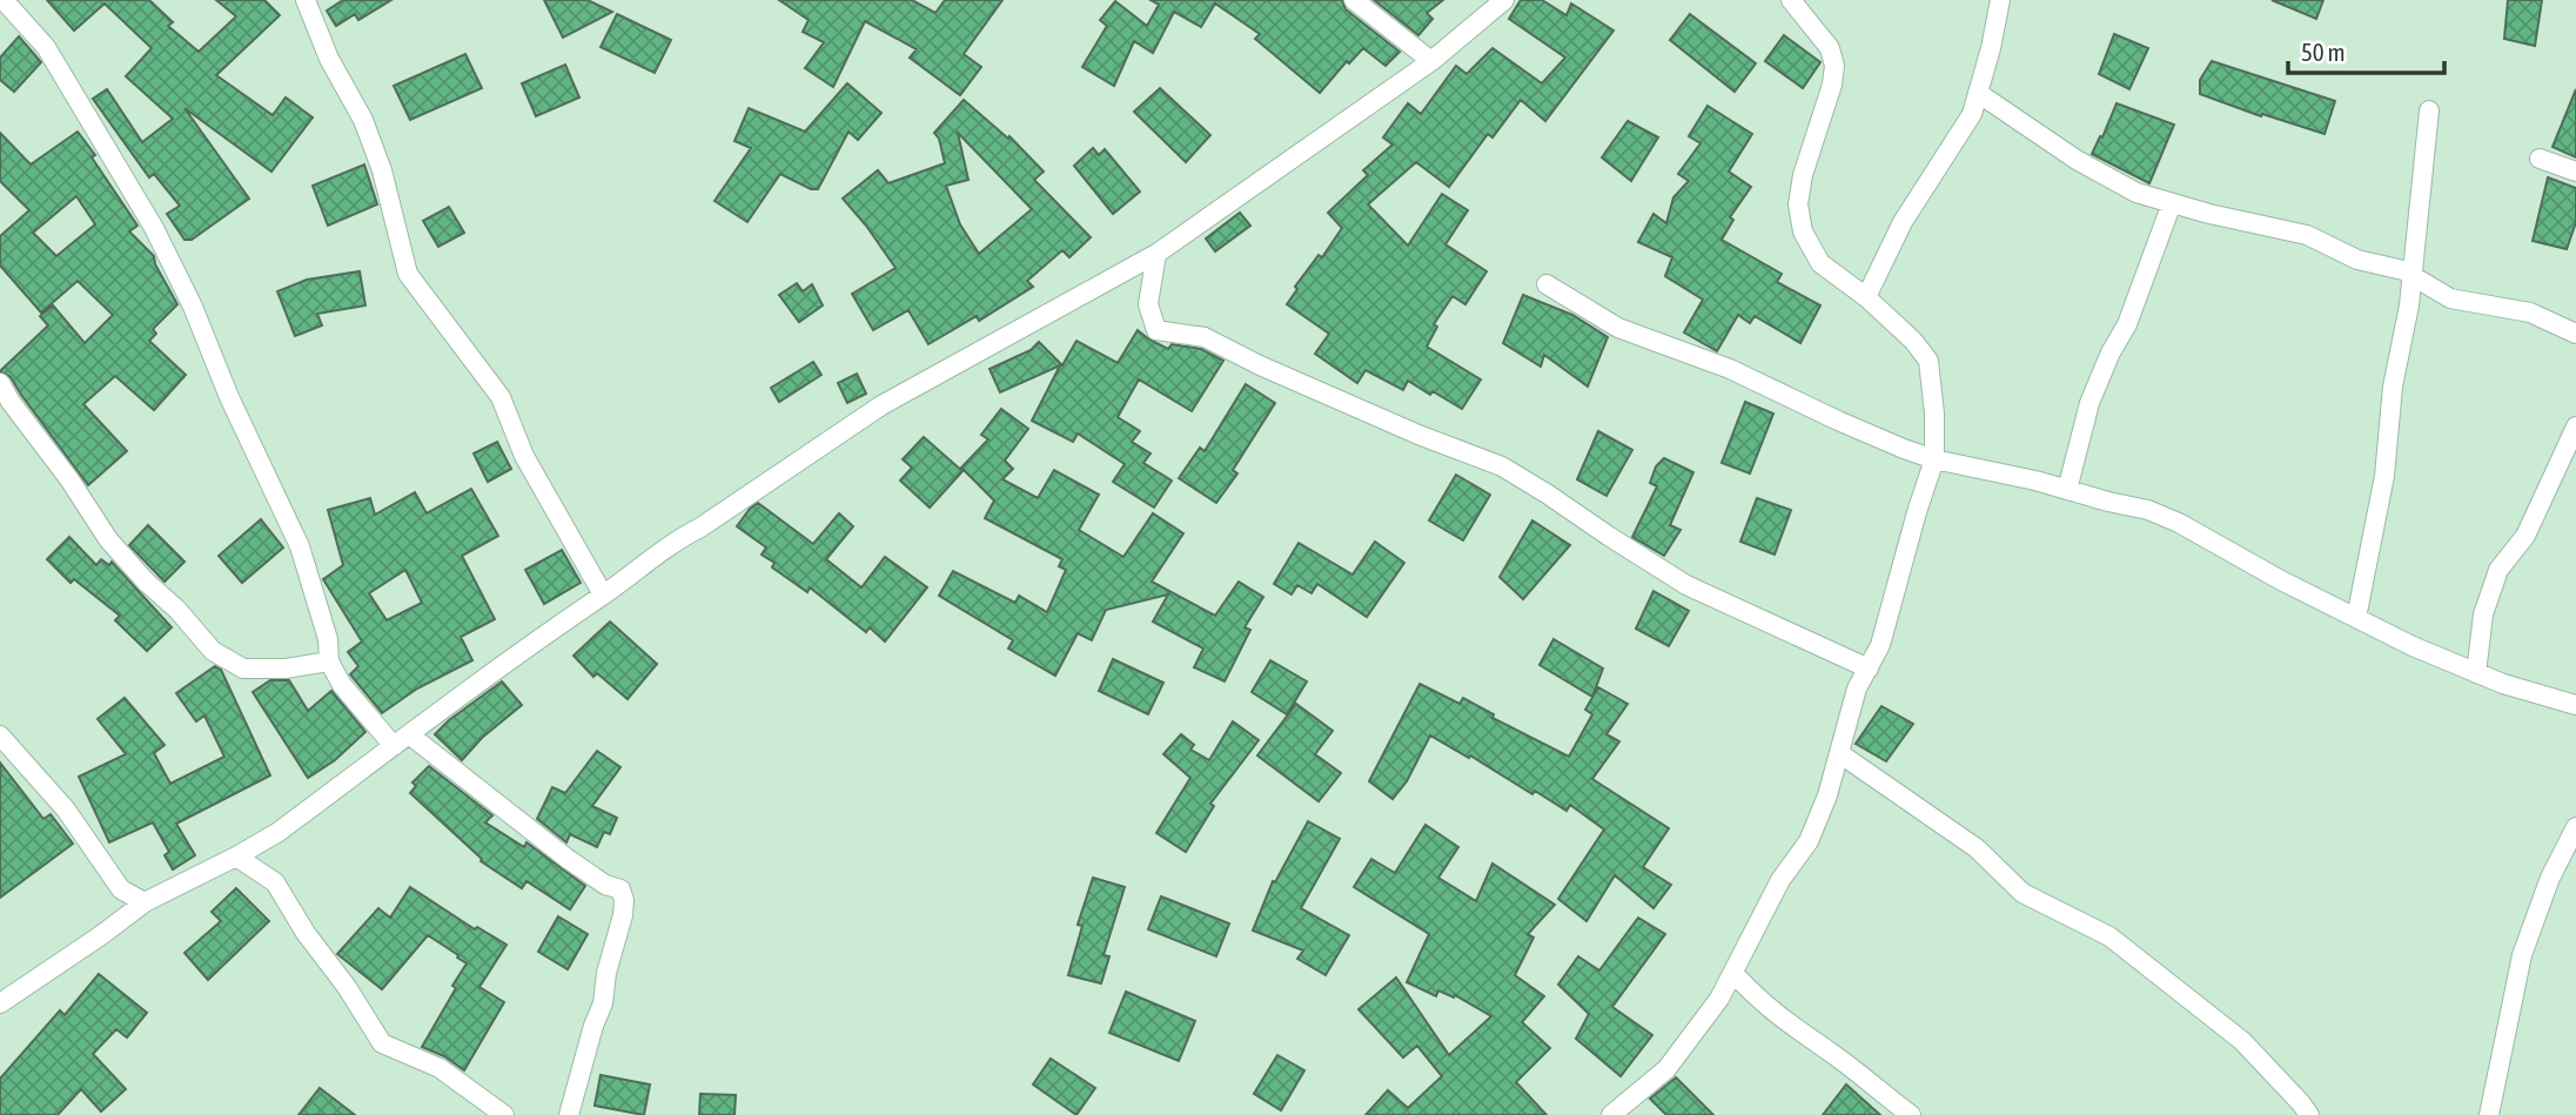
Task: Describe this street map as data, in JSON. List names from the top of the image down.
{
  "scale_bar": "50 m"
}
